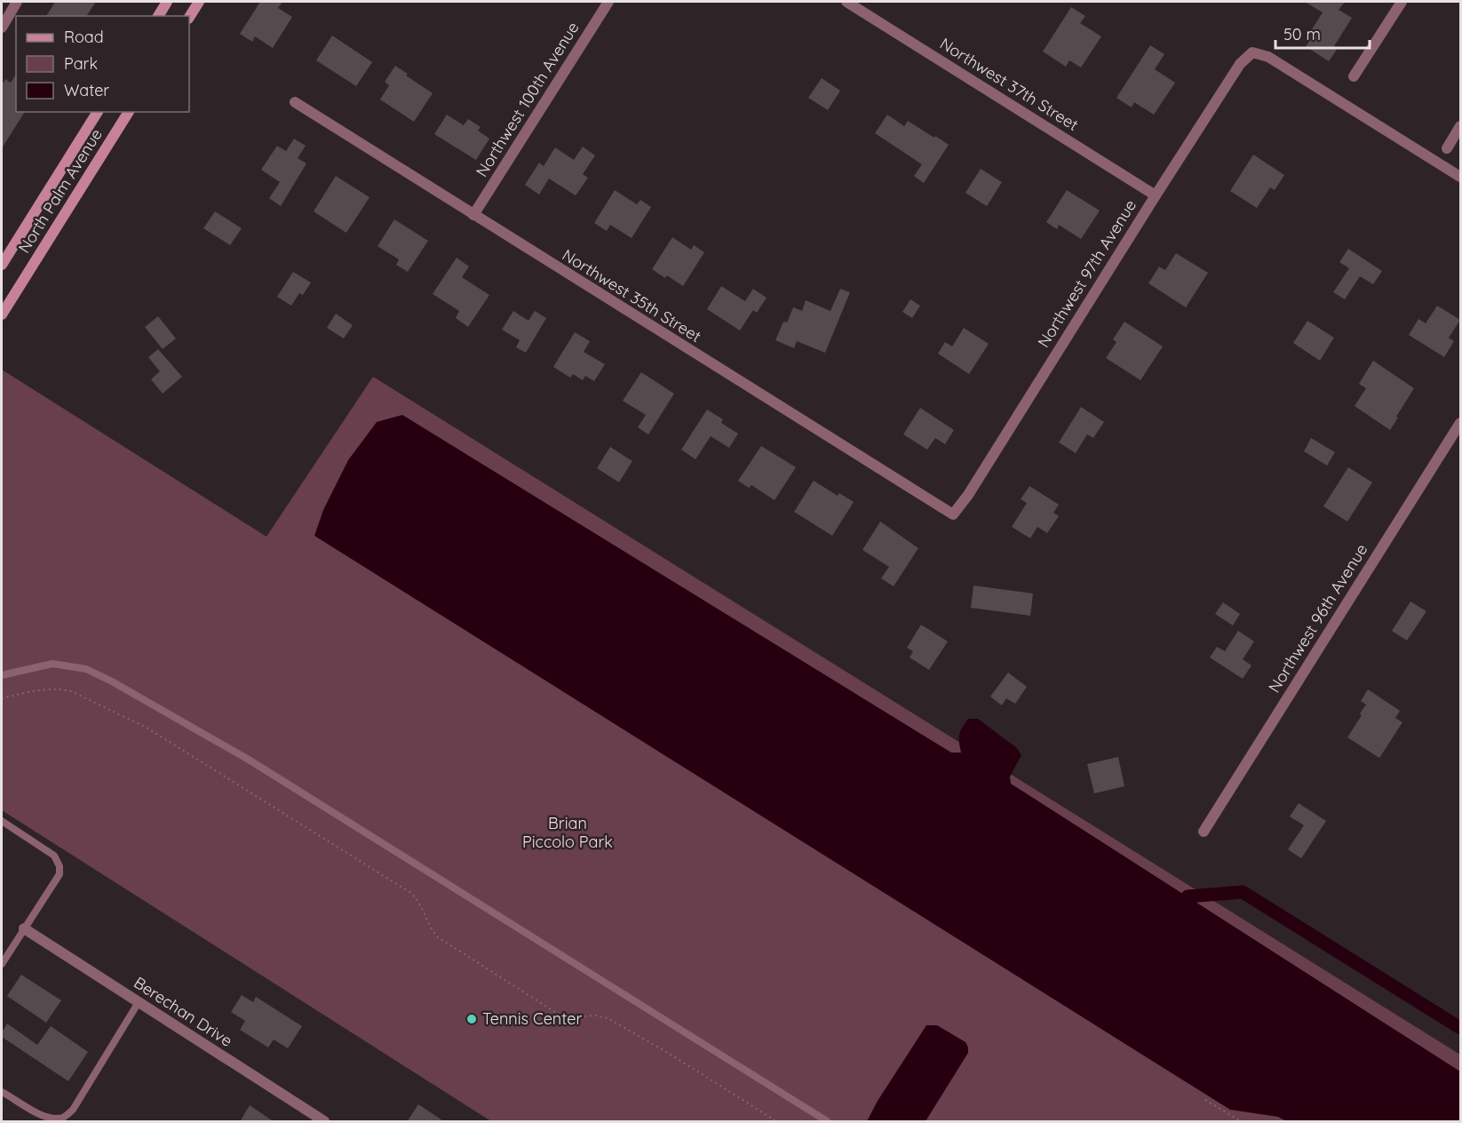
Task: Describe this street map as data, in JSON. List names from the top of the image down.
{
  "streets": {
    "main road": ["North Palm Avenue"],
    "street": [
      "Northwest 37th Street",
      "Northwest 100th Avenue",
      "Northwest 97th Avenue",
      "Northwest 35th Street",
      "Northwest 96th Avenue",
      "Berechan Drive"
    ]
  },
  "crossings": [
    ["Northwest 37th Street", "Northwest 97th Avenue"],
    ["Northwest 100th Avenue", "Northwest 35th Street"],
    ["Northwest 97th Avenue", "Northwest 35th Street"]
  ],
  "parks": ["Brian Piccolo Park"],
  "places": ["Tennis Center"],
  "legend": ["Road", "Park", "Water"],
  "scale_bar": "50 m"
}
